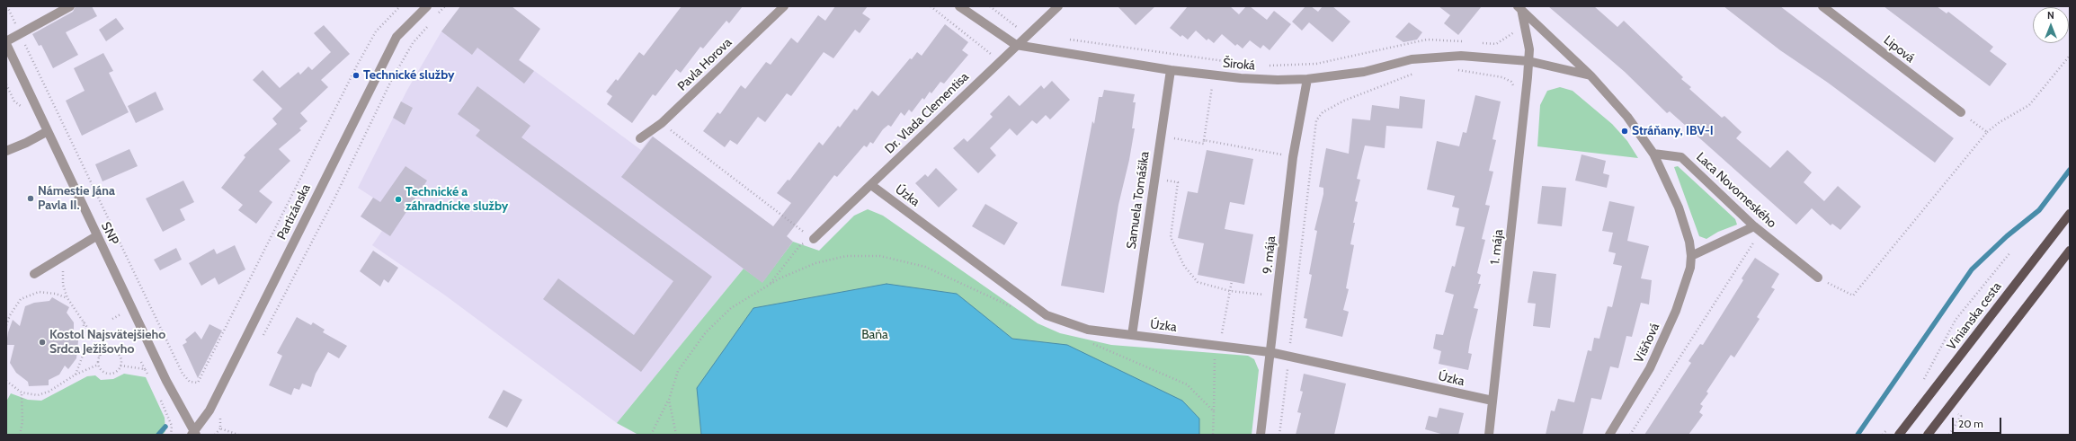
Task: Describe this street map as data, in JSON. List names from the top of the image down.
{
  "streets": {
    "main road": ["Vinianska cesta"],
    "street": [
      "Lipová",
      "Pavla Horova",
      "Široká",
      "Dr. Vlada Clementisa",
      "Laca Novomeského",
      "Úzka",
      "Samuela Tomášika",
      "Partizánska",
      "SNP",
      "1. mája",
      "9. mája",
      "Višňová"
    ]
  },
  "crossings": [
    ["Široká", "Dr. Vlada Clementisa"],
    ["Široká", "Samuela Tomášika"],
    ["Široká", "1. mája"],
    ["Široká", "9. mája"],
    ["Dr. Vlada Clementisa", "Úzka"],
    ["Laca Novomeského", "Višňová"],
    ["Úzka", "Samuela Tomášika"],
    ["Úzka", "1. mája"],
    ["Úzka", "9. mája"],
    ["Partizánska", "SNP"]
  ],
  "parks": ["Baňa"],
  "places": [
    "Technické služby",
    "Stráňany, IBV-I",
    "Námestie Jána Pavla II.",
    "Technické a záhradnícke služby",
    "Kostol Najsvätejšieho Srdca Ježišovho"
  ],
  "scale_bar": "20 m",
  "north": "top"
}
